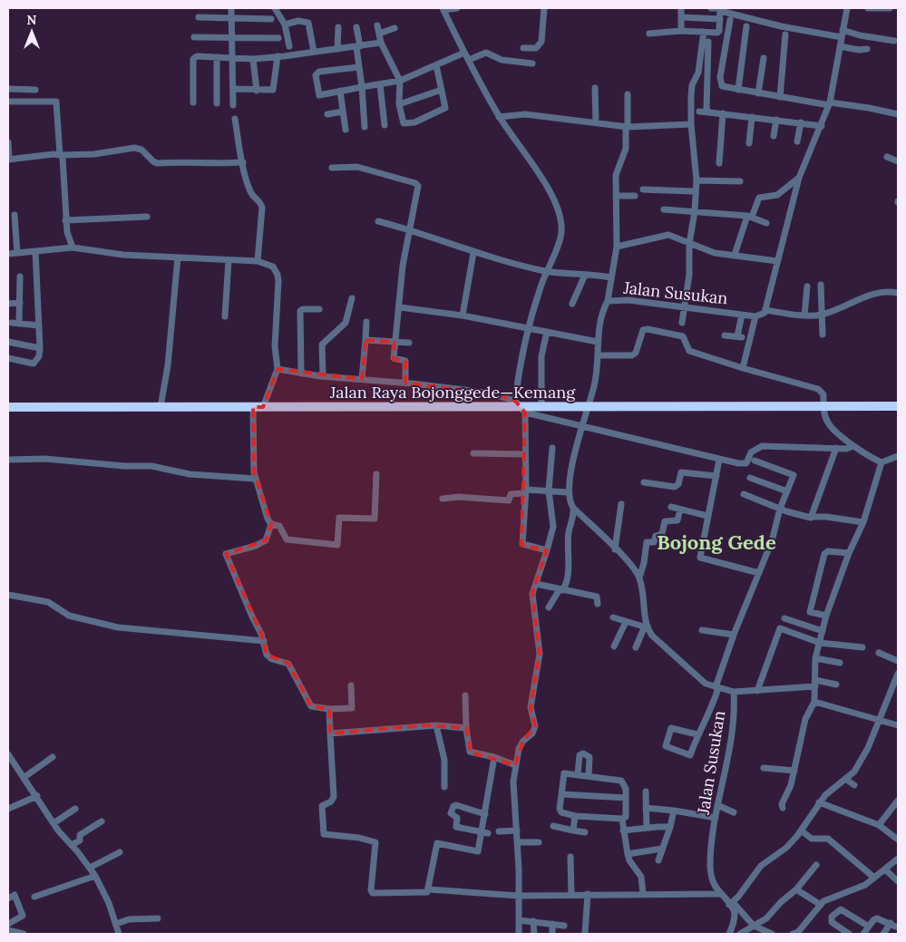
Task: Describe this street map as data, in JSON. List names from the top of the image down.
{
  "streets": {
    "highway": ["Jalan Raya Bojonggede—Kemang"],
    "street": ["Jalan Susukan"]
  },
  "crossings": [
    ["Jalan Susukan", "Jalan Raya Bojonggede—Kemang"]
  ],
  "districts": ["Bojong Gede"],
  "north": "top"
}
